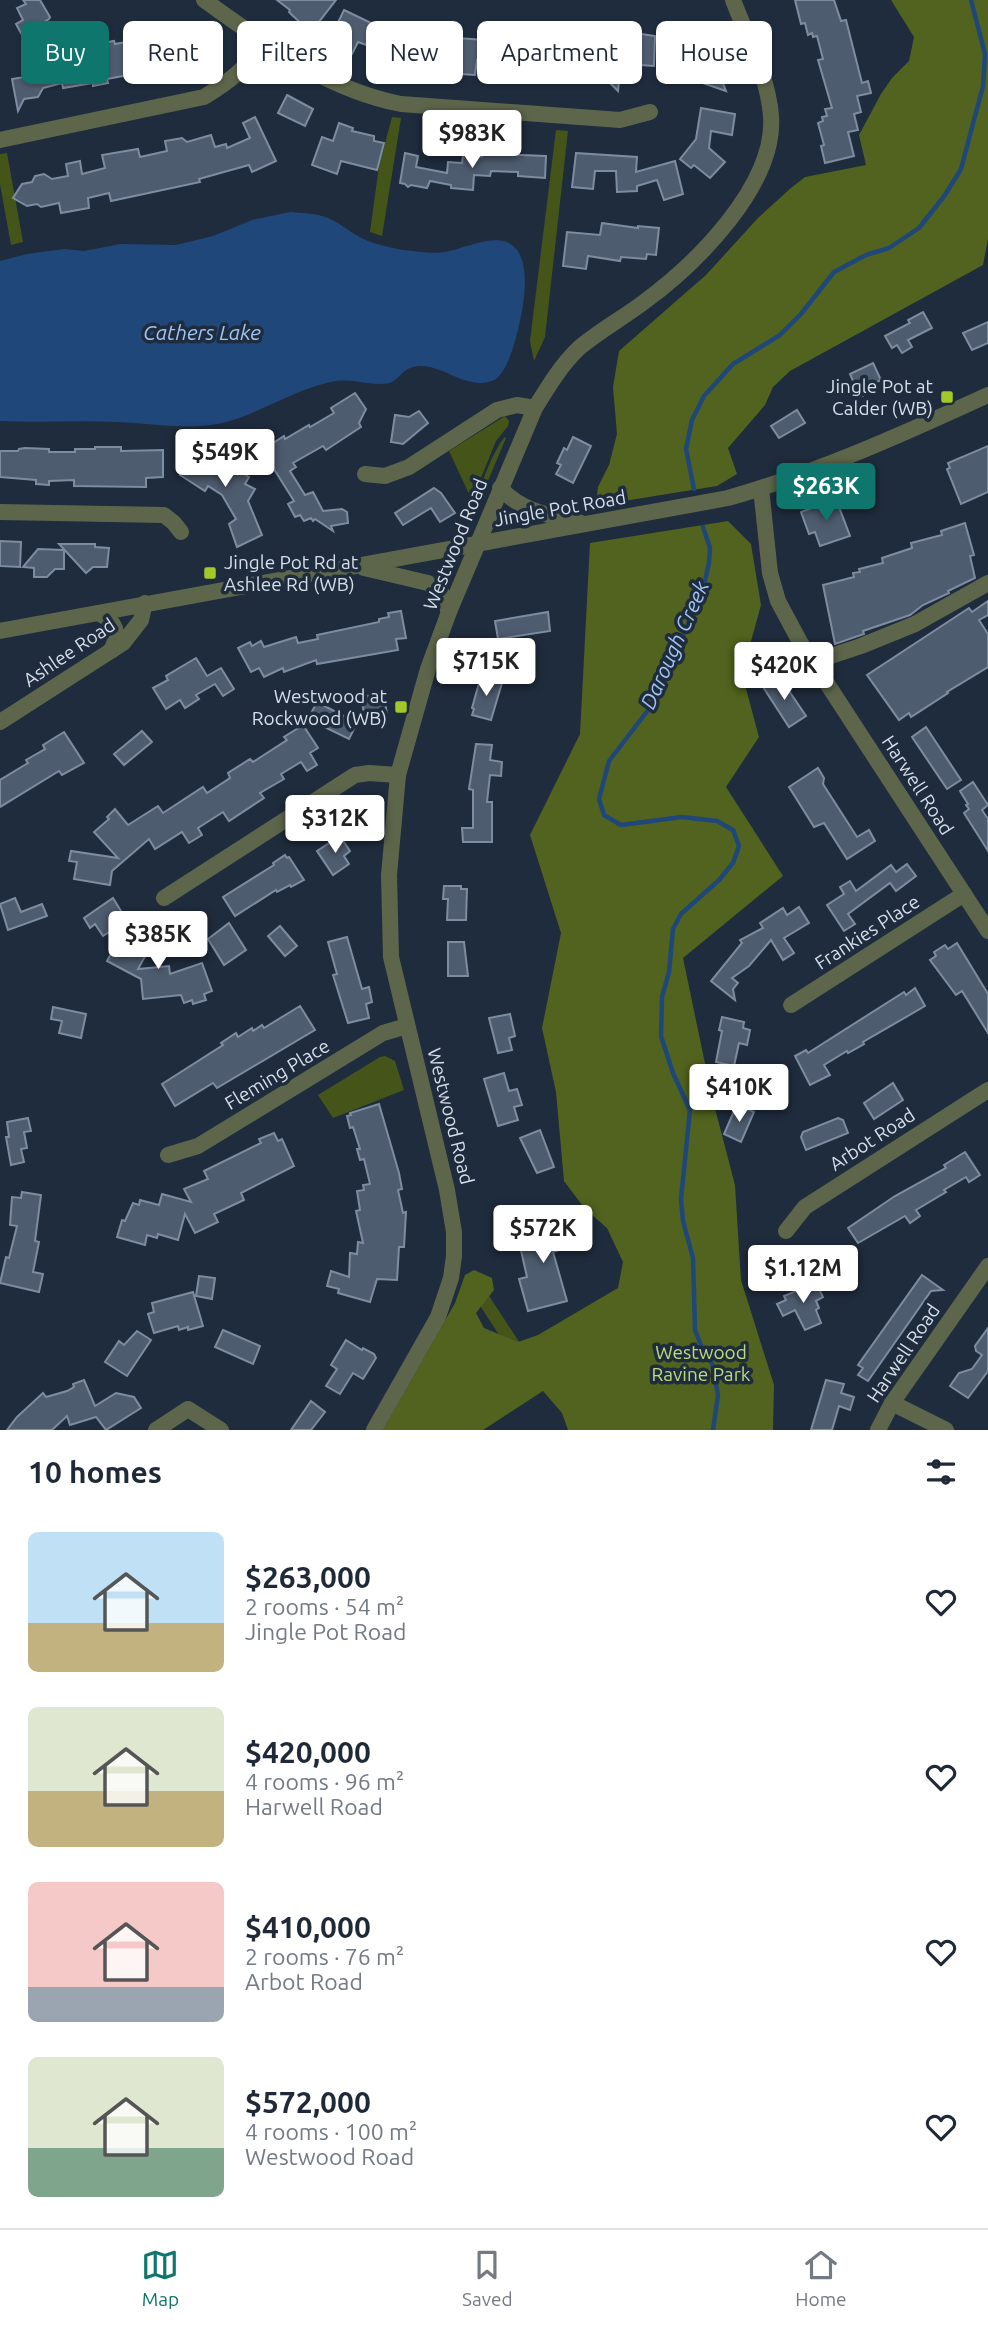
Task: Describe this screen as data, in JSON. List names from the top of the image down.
{
  "streets": {
    "street": [
      "Jingle Pot Road",
      "Westwood Road",
      "Ashlee Road",
      "Harwell Road",
      "Frankies Place",
      "Fleming Place",
      "Arbot Road"
    ]
  },
  "crossings": [
    ["Jingle Pot Road", "Westwood Road"],
    ["Jingle Pot Road", "Ashlee Road"],
    ["Jingle Pot Road", "Harwell Road"],
    ["Westwood Road", "Fleming Place"],
    ["Harwell Road", "Frankies Place"]
  ],
  "water": ["Cathers Lake", "Darough Creek"],
  "parks": ["Westwood Ravine Park"],
  "places": {
    "transit": ["Jingle Pot at Calder (WB)", "Jingle Pot Rd at Ashlee Rd (WB)", "Westwood at Rockwood (WB)"]
  },
  "page": {
    "chip": [
      "Buy",
      "Rent",
      "Filters",
      "New",
      "Apartment",
      "House"
    ],
    "price": [
      "$983K",
      "$549K",
      "$263K",
      "$715K",
      "$420K",
      "$312K",
      "$385K",
      "$410K",
      "$572K",
      "$1.12M"
    ],
    "heading": "10 homes",
    "list": [
      {
        "name": "$263,000",
        "note": "2 rooms · 54 m² · Jingle Pot Road"
      },
      {
        "name": "$420,000",
        "note": "4 rooms · 96 m² · Harwell Road"
      },
      {
        "name": "$410,000",
        "note": "2 rooms · 76 m² · Arbot Road"
      },
      {
        "name": "$572,000",
        "note": "4 rooms · 100 m² · Westwood Road"
      }
    ],
    "tabs": ["Map", "Saved", "Home"]
  }
}
